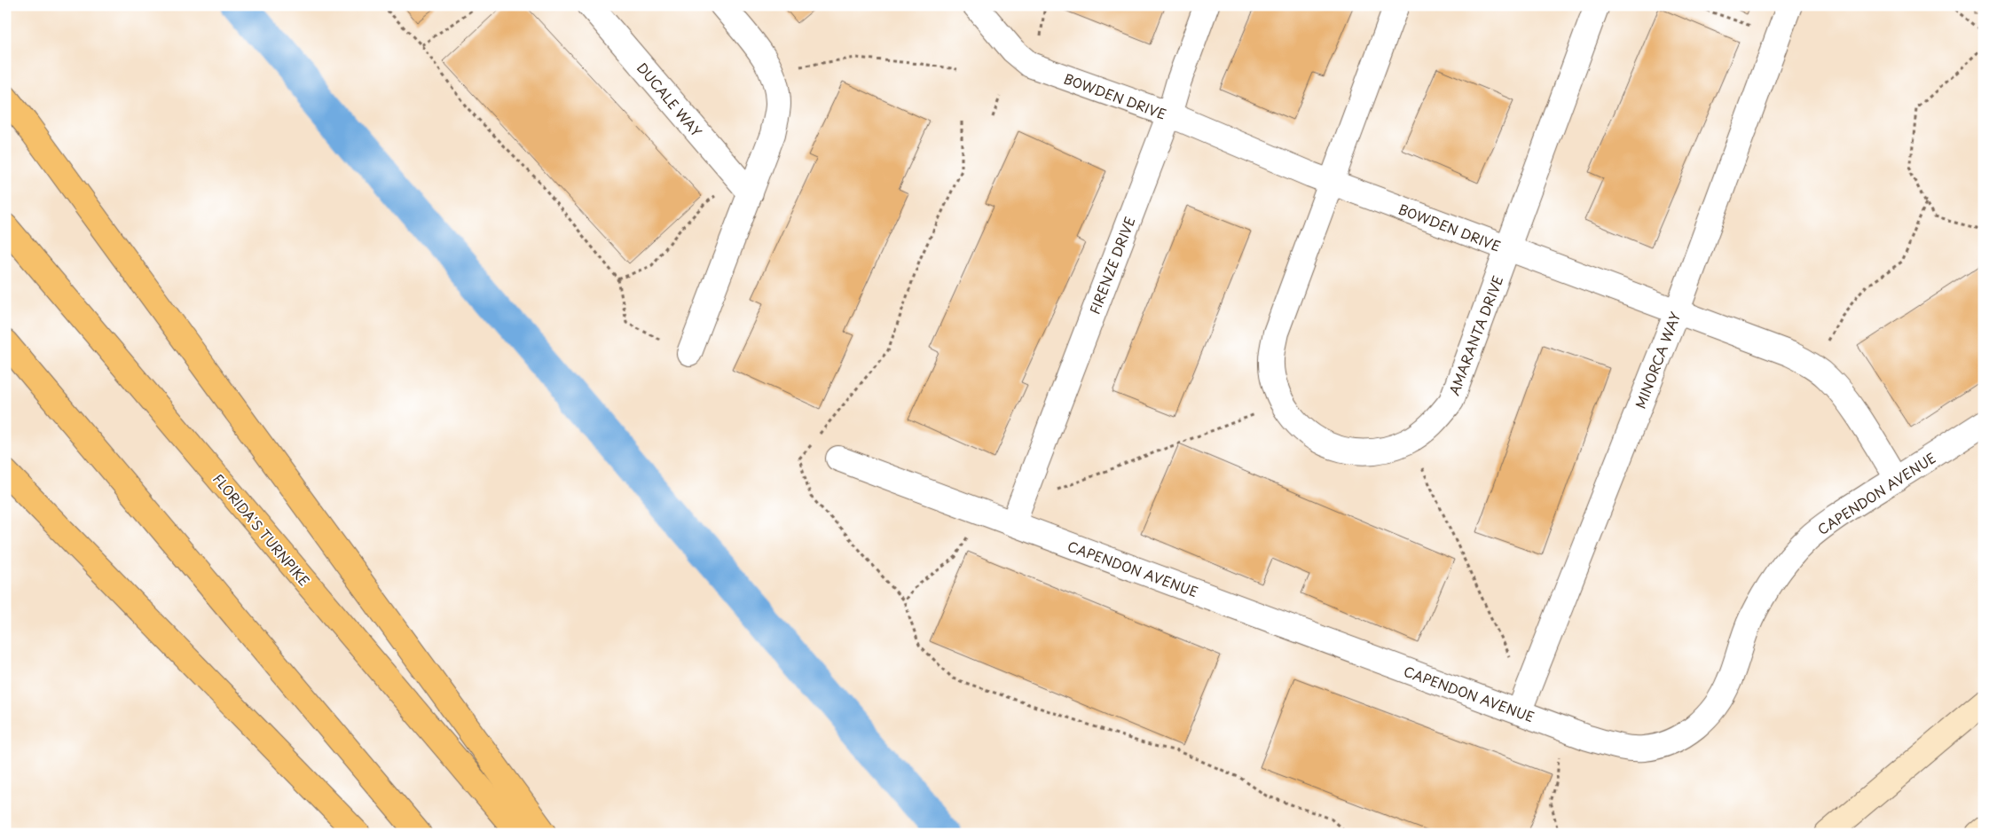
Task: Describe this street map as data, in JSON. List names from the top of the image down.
{
  "streets": {
    "highway": ["FLORIDA'S TURNPIKE"],
    "street": [
      "BOWDEN DRIVE",
      "DUCALE WAY",
      "FIRENZE DRIVE",
      "AMARANTA DRIVE",
      "MINORCA WAY",
      "CAPENDON AVENUE"
    ]
  },
  "crossings": [
    ["BOWDEN DRIVE", "FIRENZE DRIVE"],
    ["BOWDEN DRIVE", "AMARANTA DRIVE"],
    ["BOWDEN DRIVE", "MINORCA WAY"],
    ["BOWDEN DRIVE", "CAPENDON AVENUE"],
    ["FIRENZE DRIVE", "CAPENDON AVENUE"],
    ["MINORCA WAY", "CAPENDON AVENUE"]
  ]
}
